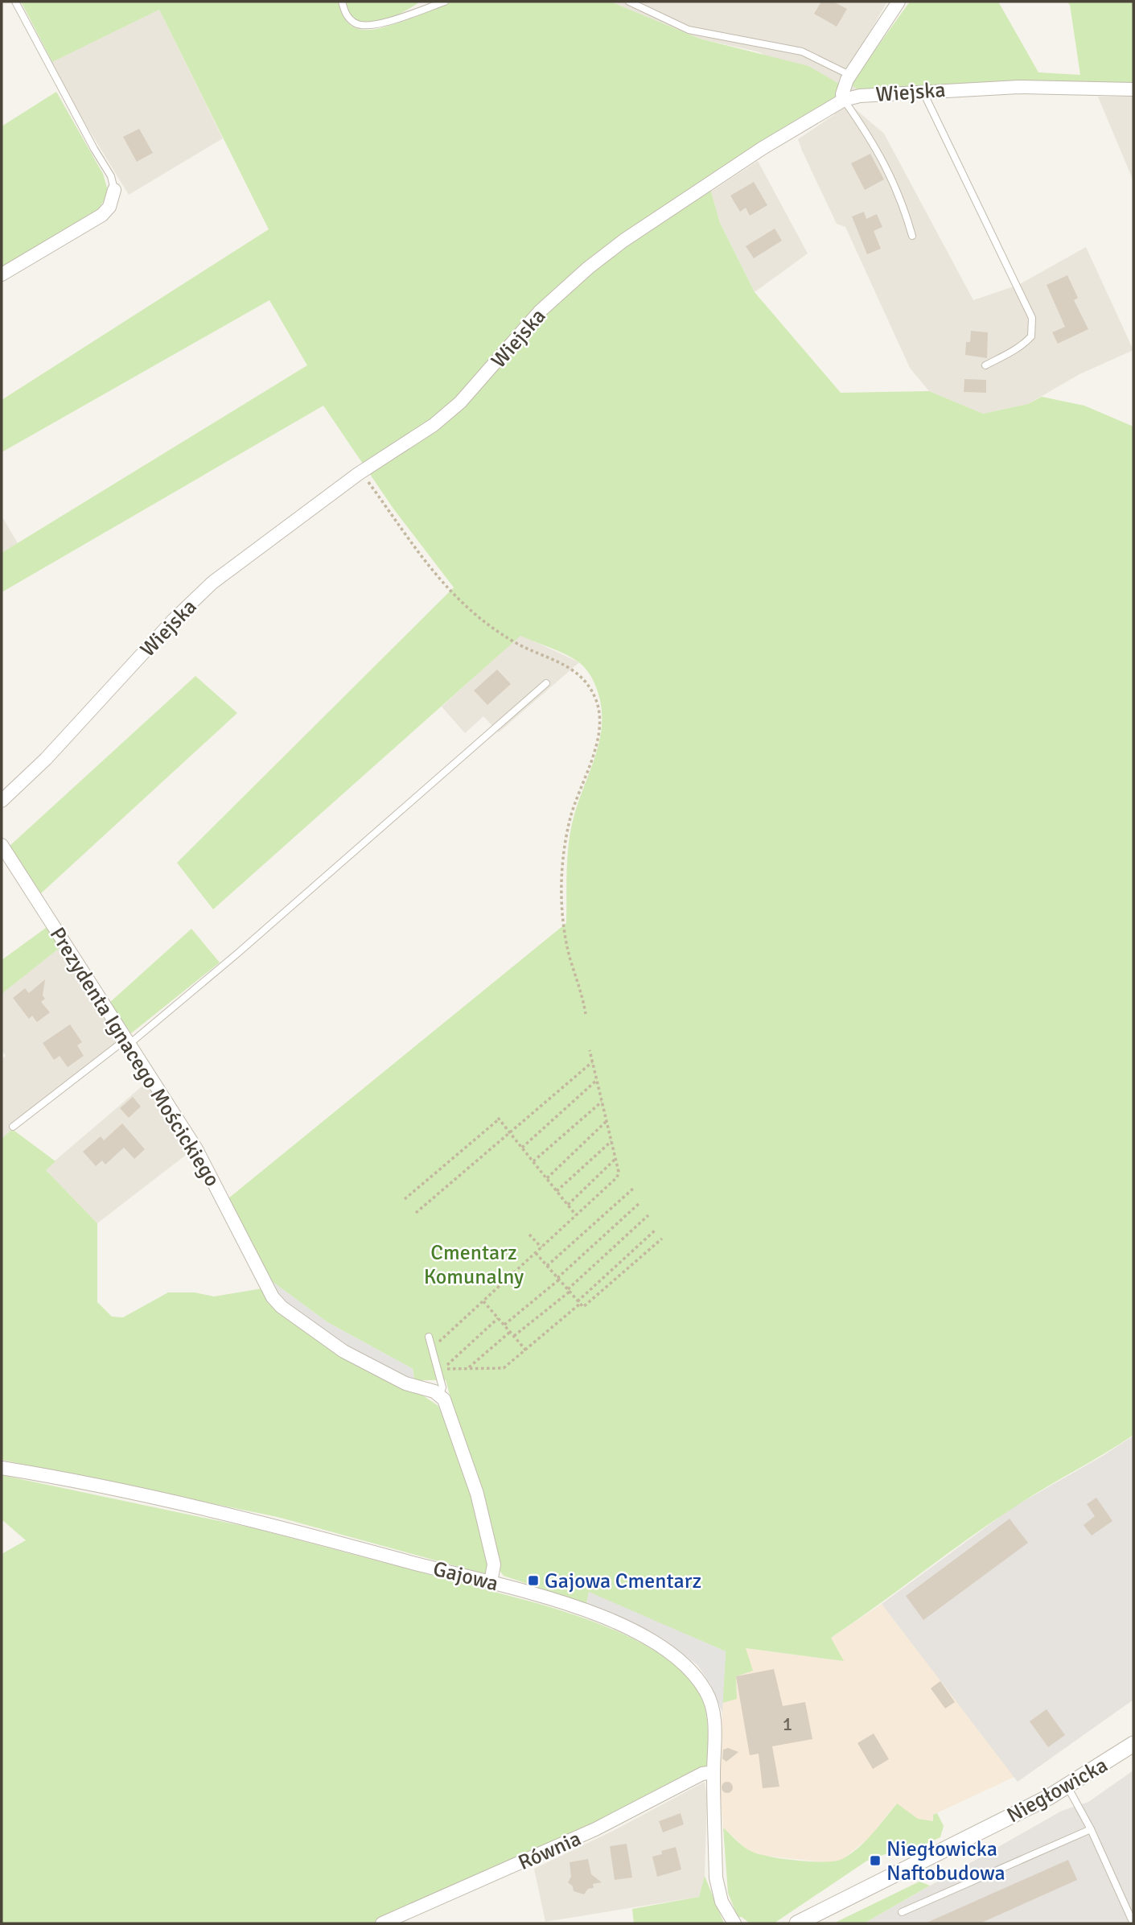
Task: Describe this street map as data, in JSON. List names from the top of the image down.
{
  "streets": {
    "street": [
      "Wiejska",
      "Prezydenta Ignacego Mościckiego",
      "Gajowa",
      "Niegłowicka",
      "Równia"
    ]
  },
  "crossings": [
    ["Gajowa", "Równia"]
  ],
  "parks": ["Cmentarz Komunalny"],
  "places": {
    "transit": ["Gajowa Cmentarz", "Niegłowicka Naftobudowa"]
  },
  "house_numbers": ["1"]
}
